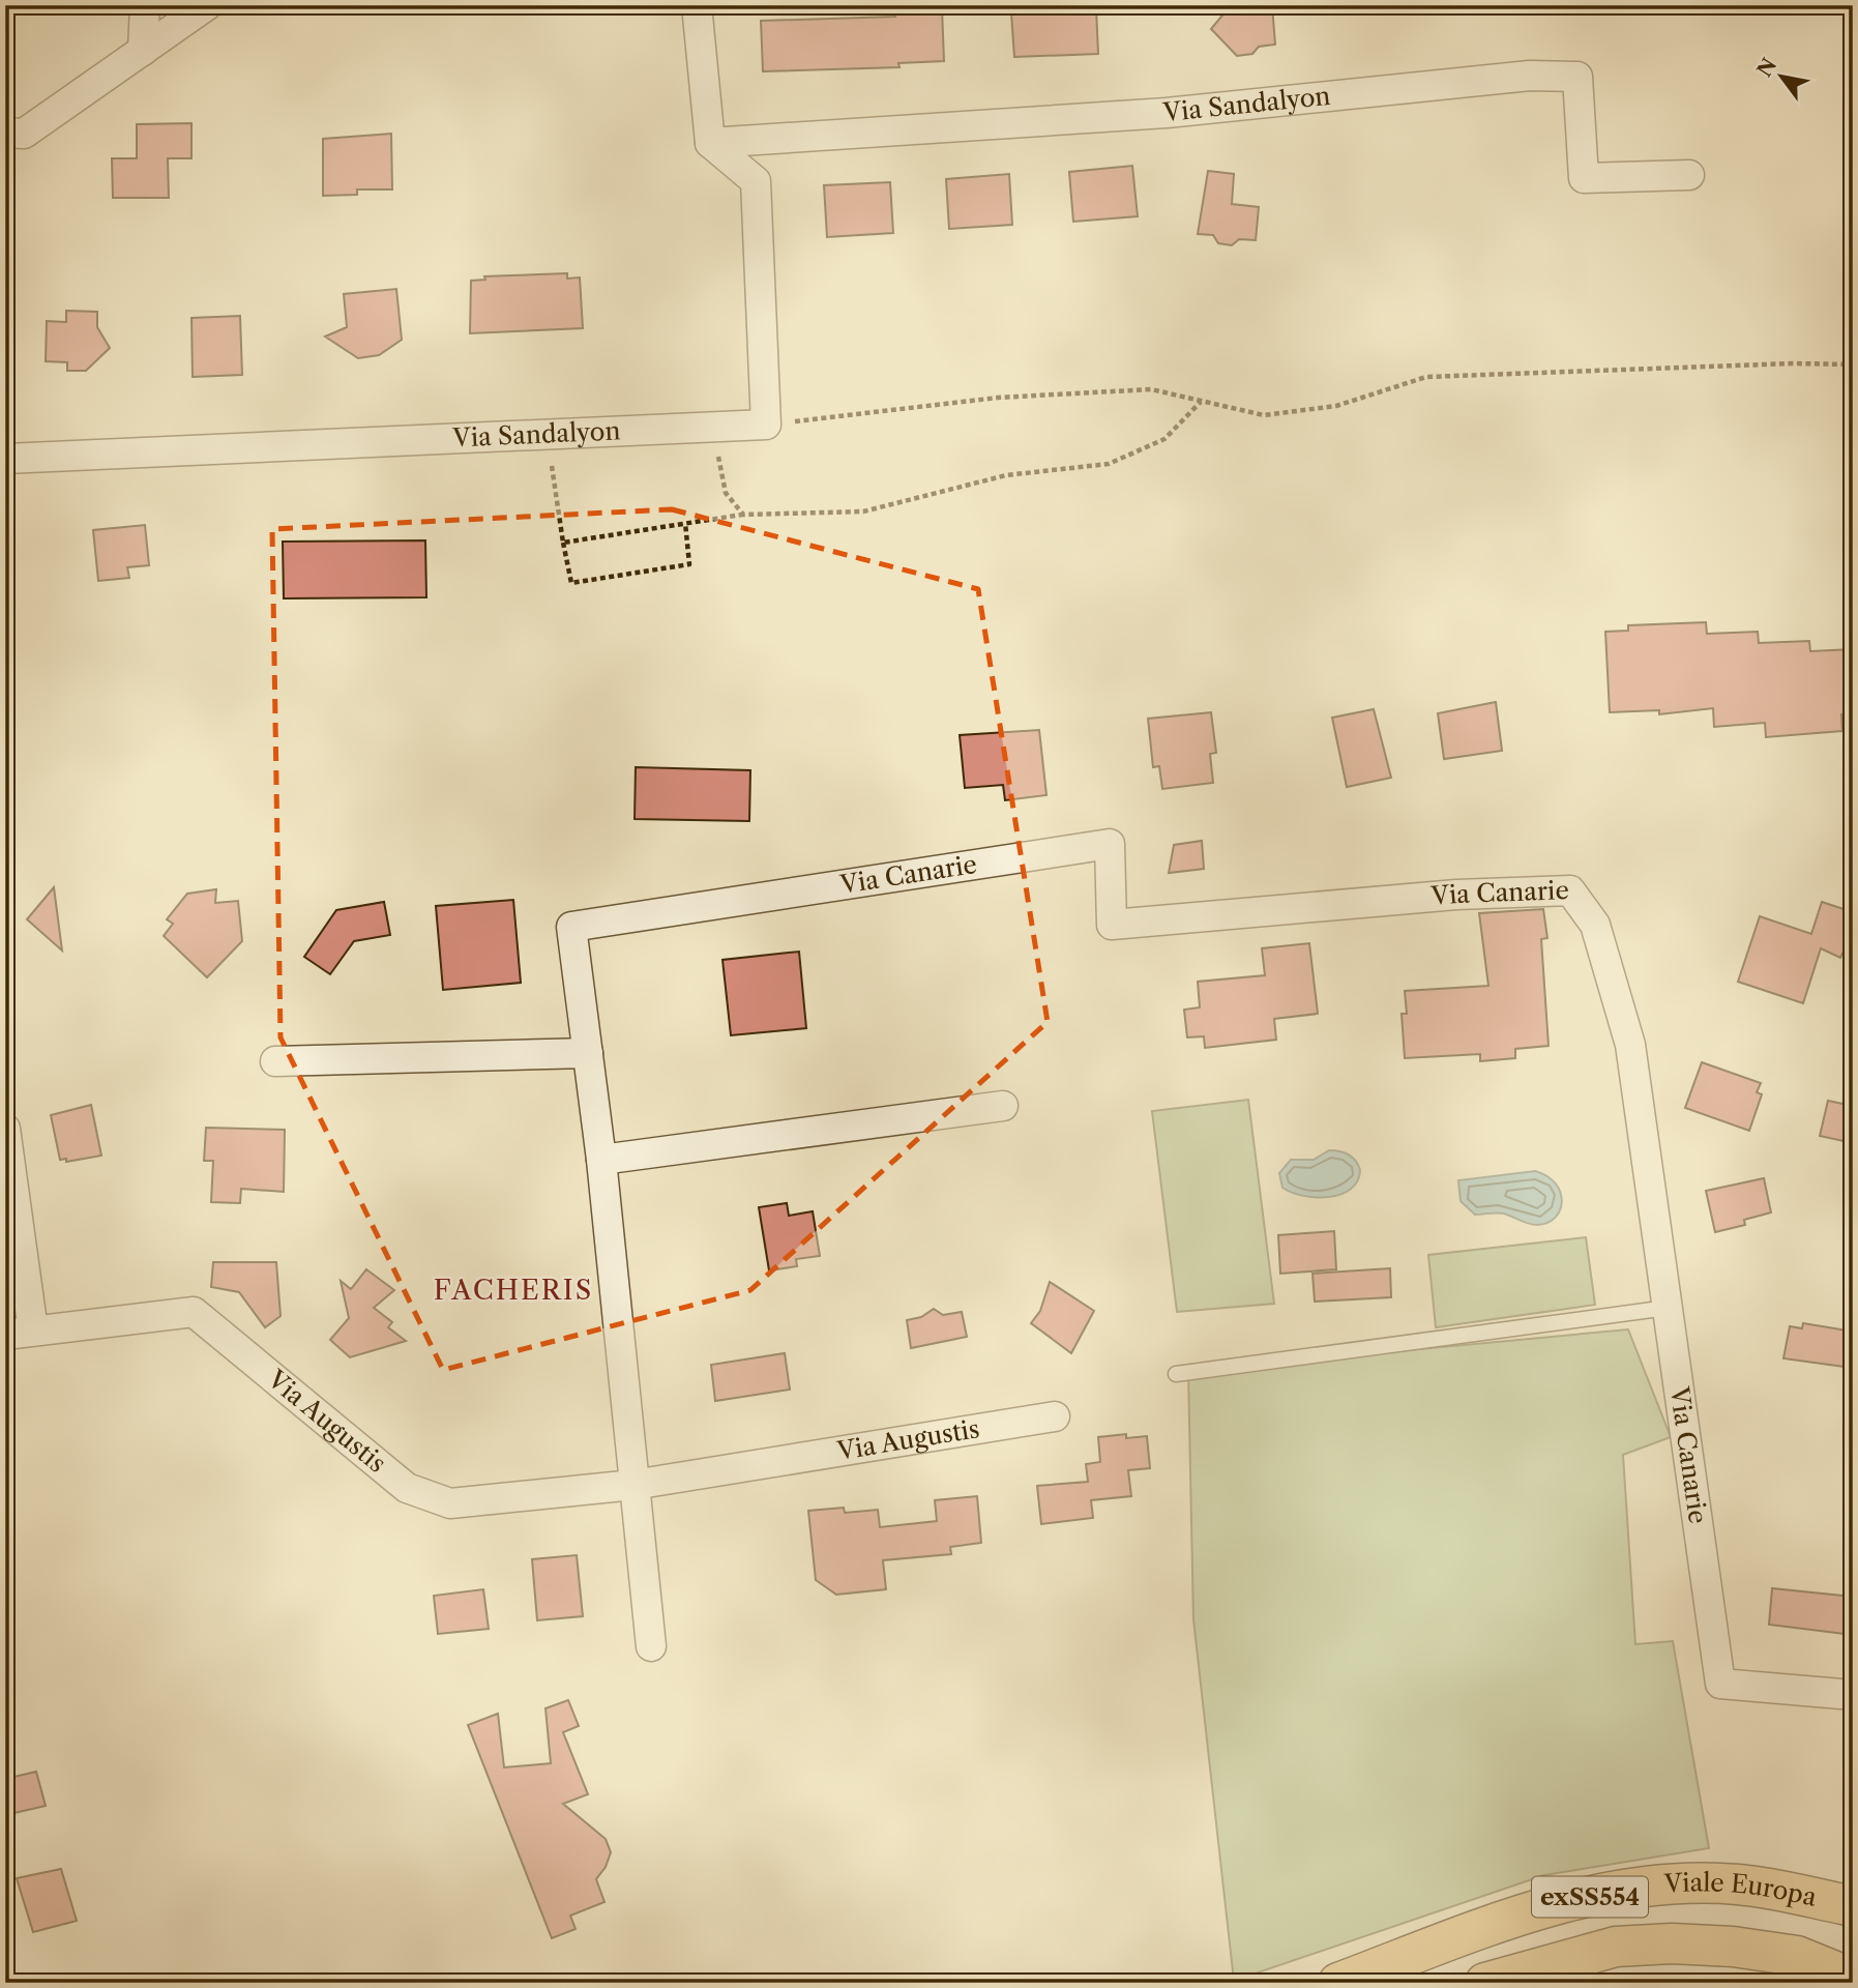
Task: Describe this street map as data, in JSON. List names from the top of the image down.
{
  "streets": {
    "main road": ["Viale Europa", "exSS554"],
    "street": ["Via Sandalyon", "Via Canarie", "Via Augustis"]
  },
  "districts": ["FACHERIS"],
  "north": "top left"
}
